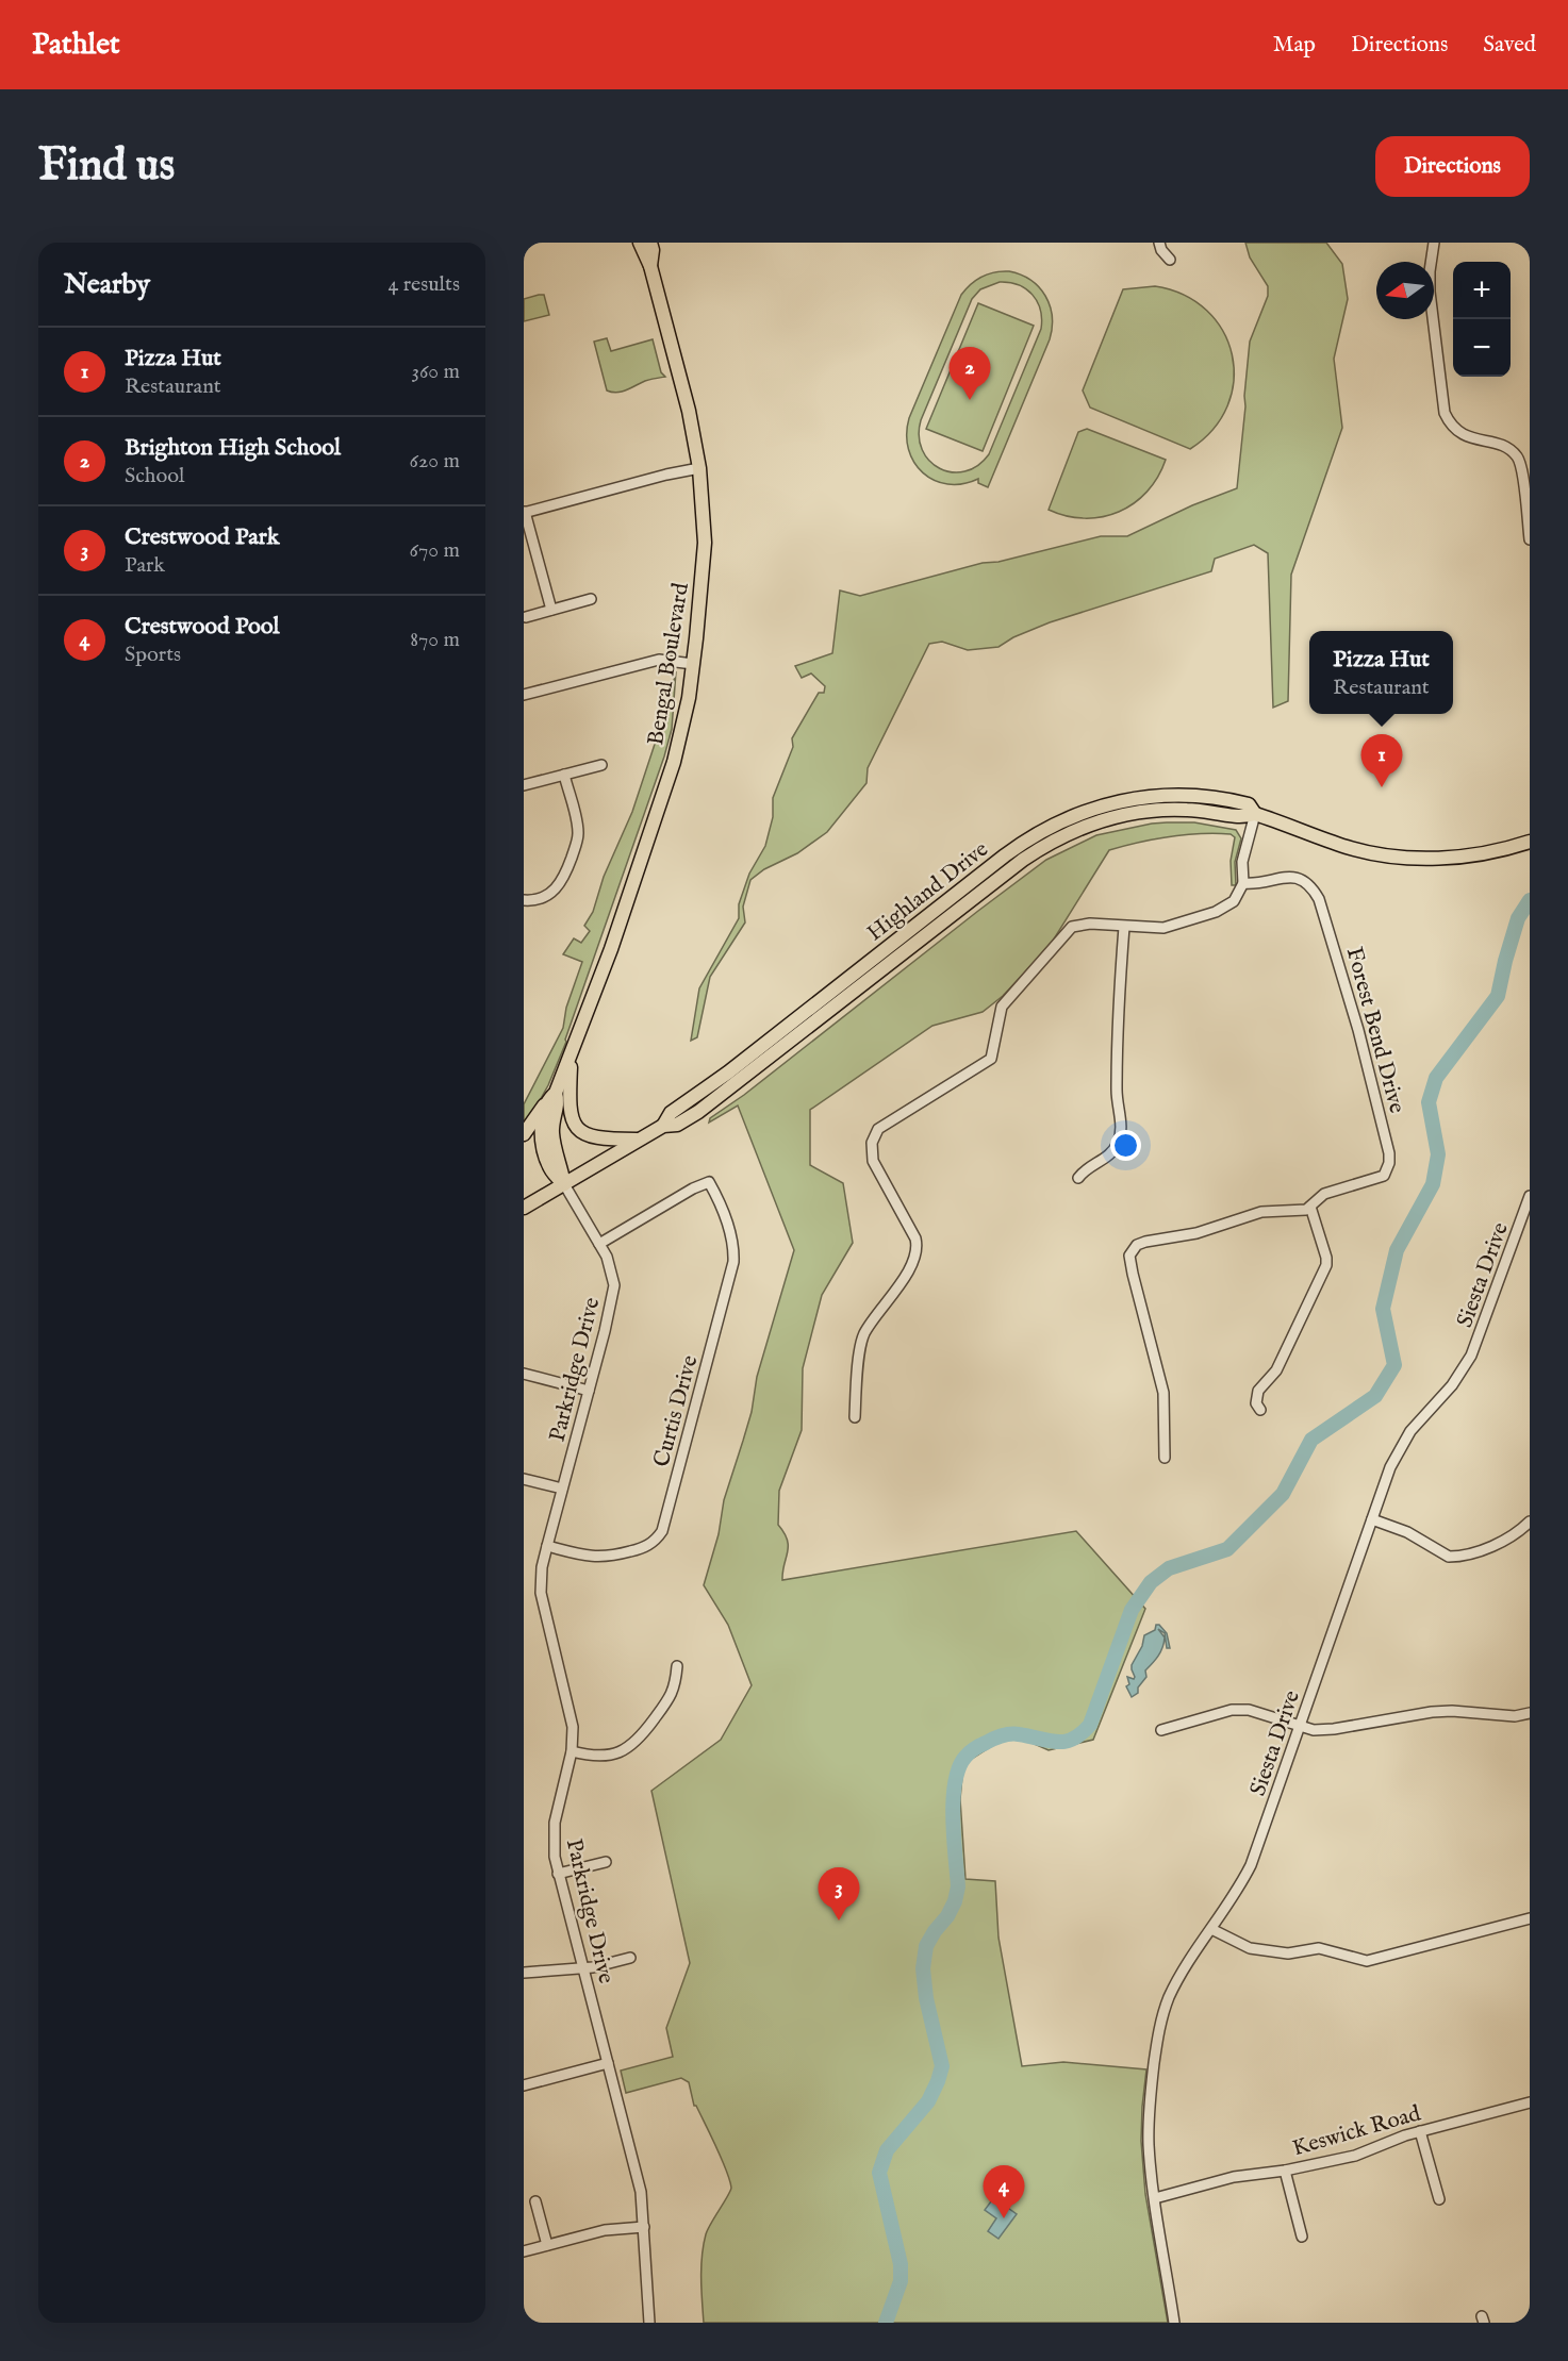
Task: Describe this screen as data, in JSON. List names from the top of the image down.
{
  "streets": {
    "main road": ["Bengal Boulevard", "Highland Drive"],
    "street": [
      "Forest Bend Drive",
      "Siesta Drive",
      "Parkridge Drive",
      "Curtis Drive",
      "Keswick Road"
    ]
  },
  "crossings": [
    ["Bengal Boulevard", "Highland Drive"],
    ["Bengal Boulevard", "Parkridge Drive"],
    ["Highland Drive", "Parkridge Drive"],
    ["Siesta Drive", "Keswick Road"],
    ["Parkridge Drive", "Curtis Drive"]
  ],
  "north": "left",
  "page": {
    "header": "Pathlet",
    "nav": ["Map", "Directions", "Saved"],
    "buttons": "Directions",
    "title": "Find us",
    "heading": ["Nearby", "4 results"],
    "map_buttons": ["+", "−"],
    "list": [
      {
        "mark": "1",
        "name": "Pizza Hut",
        "note": "Restaurant",
        "value": "360 m"
      },
      {
        "mark": "2",
        "name": "Brighton High School",
        "note": "School",
        "value": "620 m"
      },
      {
        "mark": "3",
        "name": "Crestwood Park",
        "note": "Park",
        "value": "670 m"
      },
      {
        "mark": "4",
        "name": "Crestwood Pool",
        "note": "Sports",
        "value": "870 m"
      }
    ],
    "pins": [
      "2",
      "1",
      "3",
      "4"
    ],
    "popup": ["Pizza Hut", "Restaurant"]
  }
}
